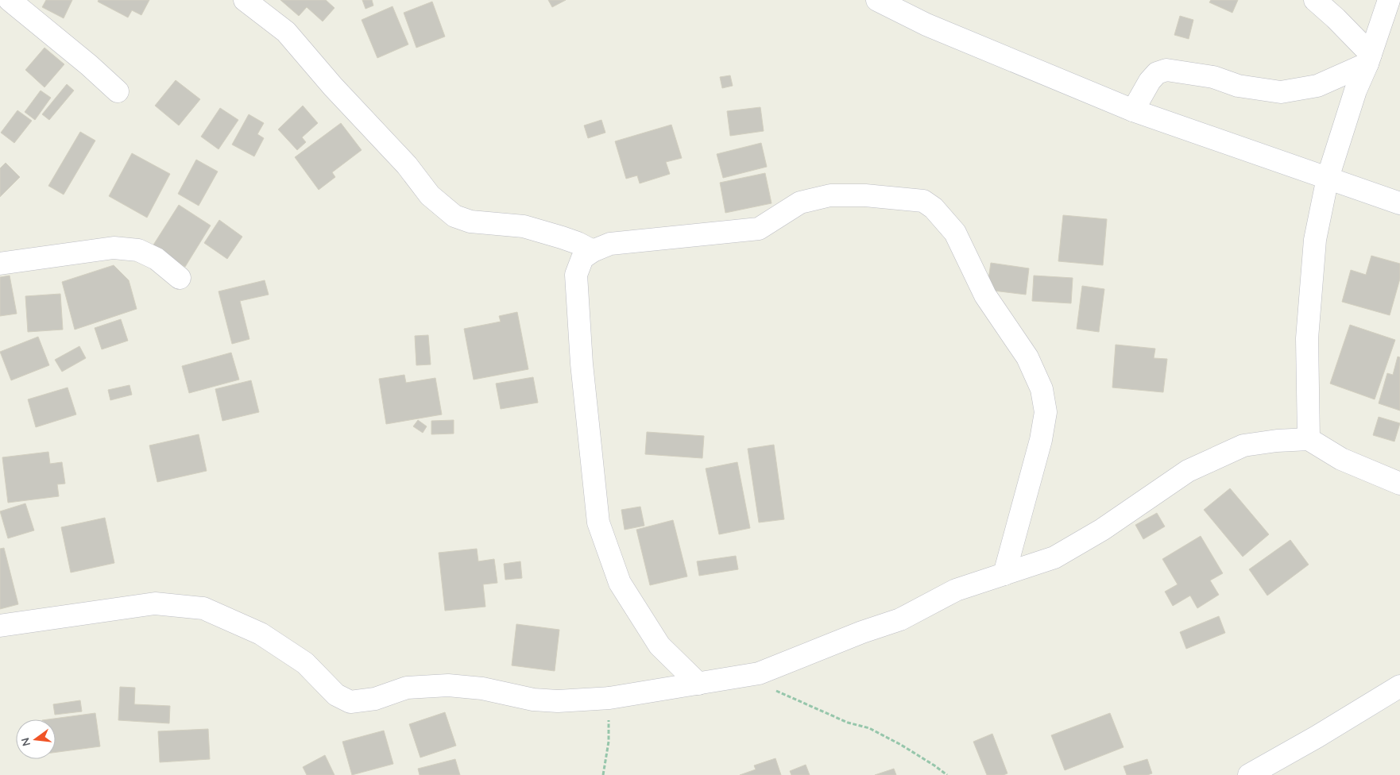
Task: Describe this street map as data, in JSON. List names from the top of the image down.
{
  "north": "left"
}
